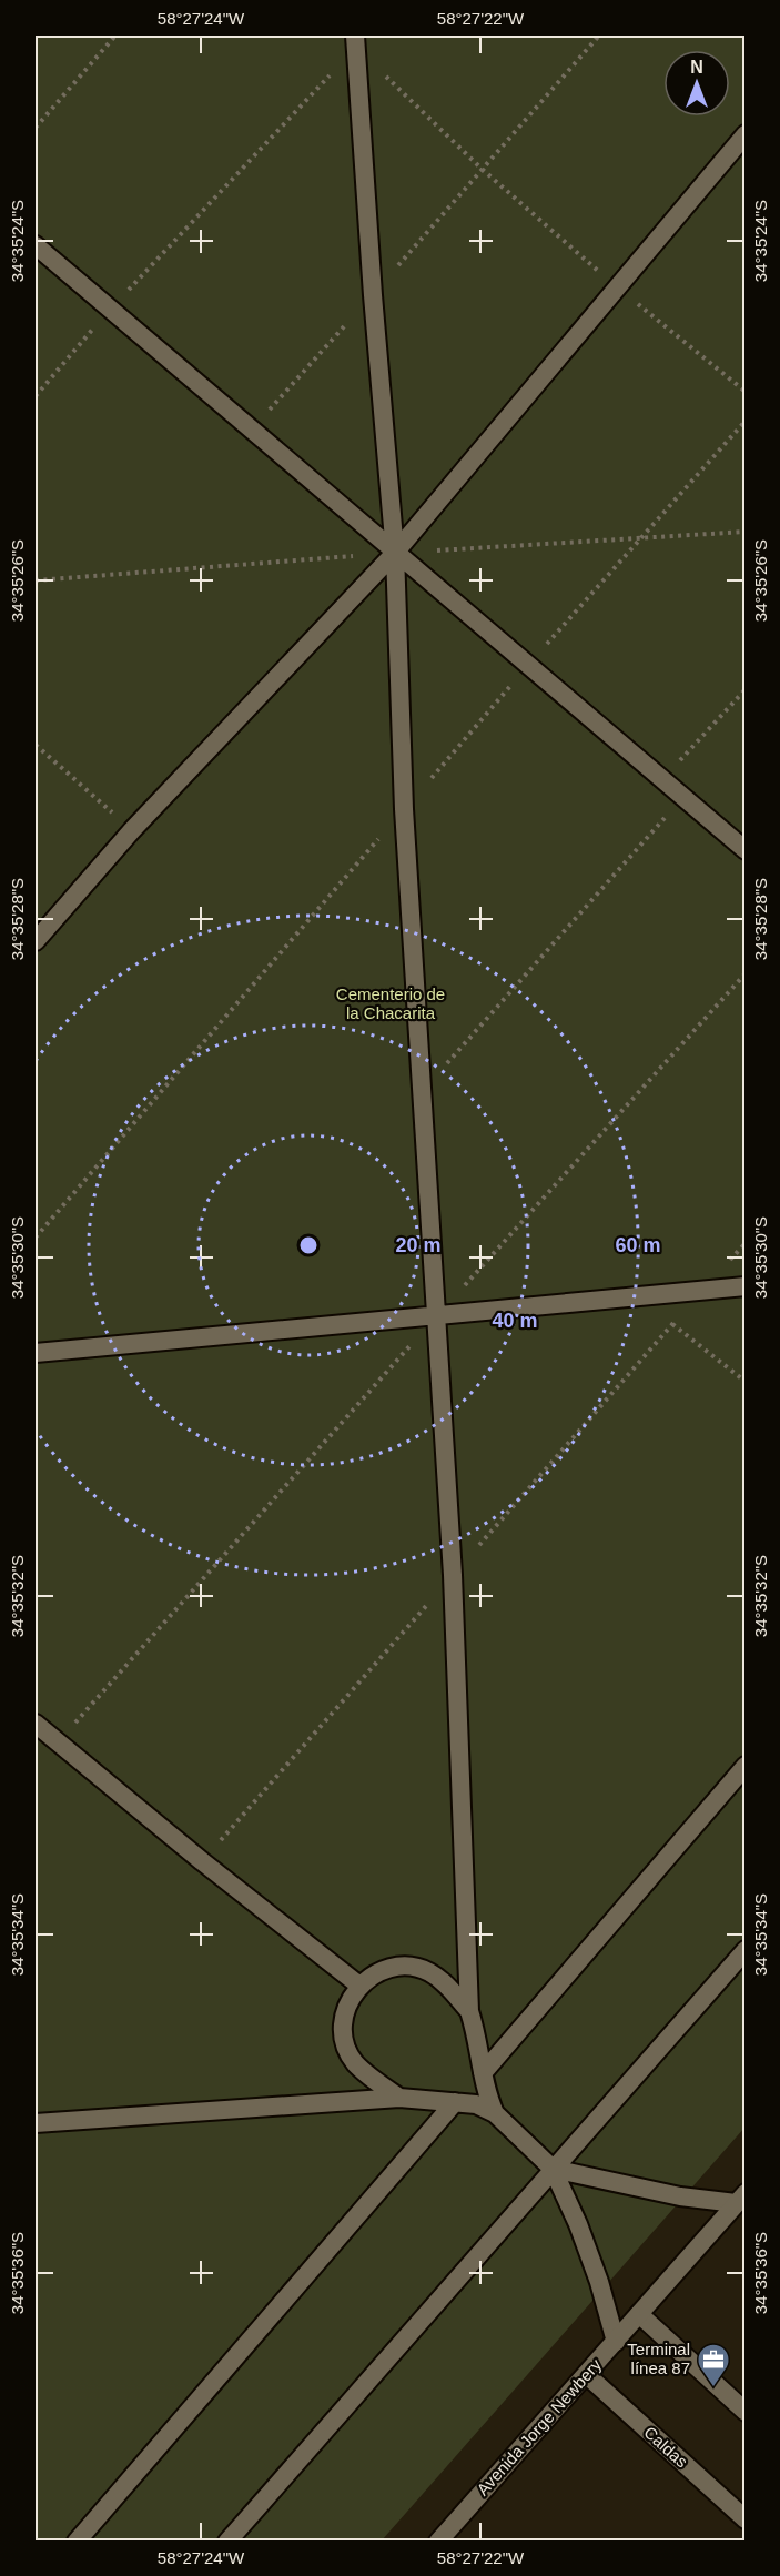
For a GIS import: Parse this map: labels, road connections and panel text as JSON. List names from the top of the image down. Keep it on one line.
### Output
{"streets":{"main road":["Avenida Jorge Newbery","Caldas"]},"crossings":[["Avenida Jorge Newbery","Caldas"]],"parks":["Cementerio de la Chacarita"],"places":{"office":["Terminal línea 87"]},"north":"top","coordinates":["58°27'24\"W","58°27'22\"W","34°35'24\"S","34°35'26\"S","34°35'28\"S","34°35'30\"S","34°35'32\"S","34°35'34\"S","34°35'36\"S"],"rings":["20 m","60 m","40 m"]}
